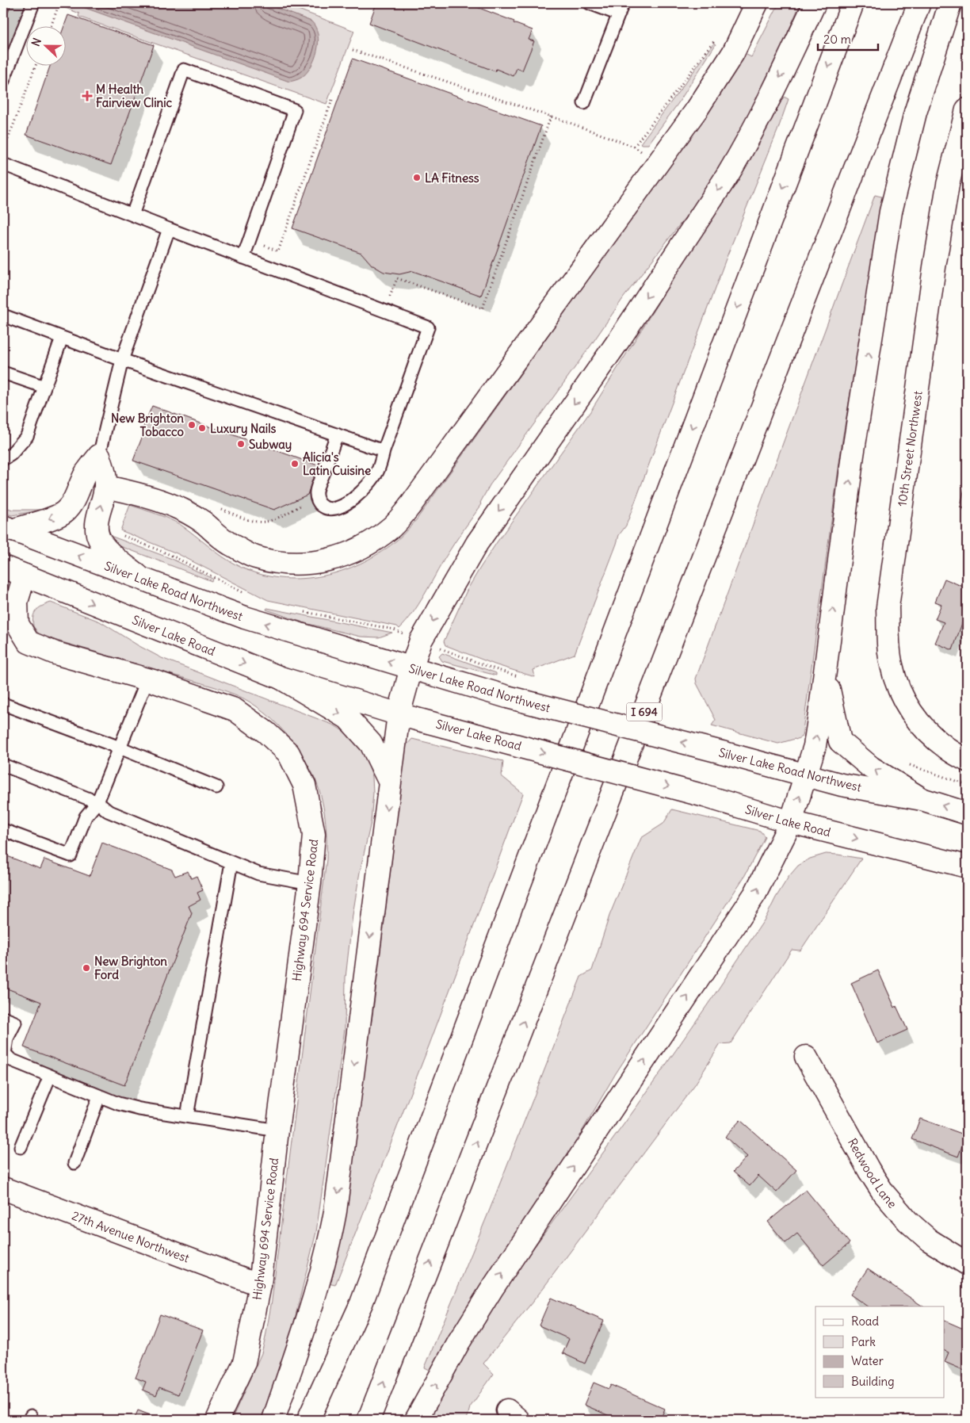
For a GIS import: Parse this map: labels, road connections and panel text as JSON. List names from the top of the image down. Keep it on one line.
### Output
{"streets":{"main road":["10th Street Northwest","Silver Lake Road Northwest","Silver Lake Road","I 694","Highway 694 Service Road","Redwood Lane","27th Avenue Northwest"]},"crossings":[["Silver Lake Road","Highway 694 Service Road"],["Highway 694 Service Road","27th Avenue Northwest"]],"one_way":["Silver Lake Road Northwest","Silver Lake Road"],"places":{"health":["M Health Fairview Clinic"],"other":["LA Fitness","New Brighton Tobacco","Luxury Nails","Subway","Alicia's Latin Cuisine","New Brighton Ford"]},"legend":["Road","Park","Water","Building"],"scale_bar":"20 m","north":"left"}
